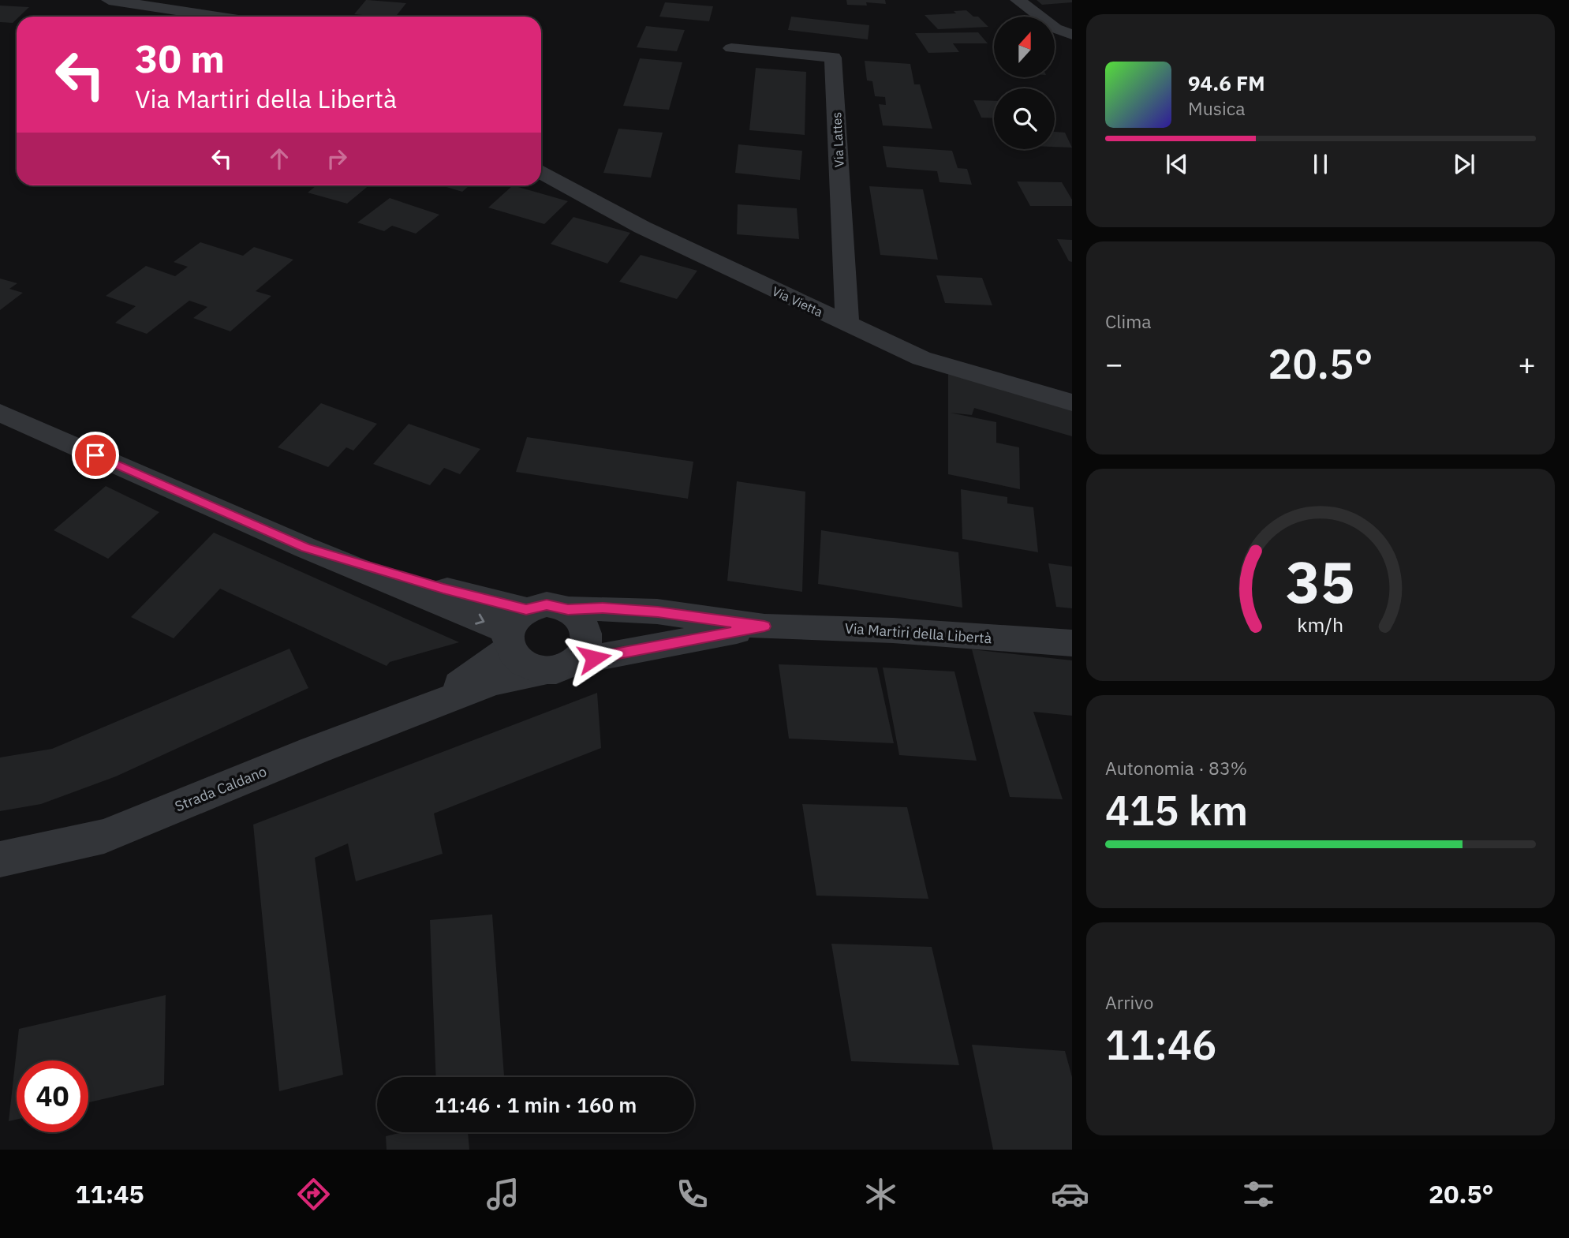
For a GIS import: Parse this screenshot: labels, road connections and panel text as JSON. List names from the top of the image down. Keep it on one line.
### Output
{"streets":{"street":["Via Lattes","Via Vietta","Via Martiri della Libertà","Strada Caldano"]},"crossings":[["Via Lattes","Via Vietta"],["Via Martiri della Libertà","Strada Caldano"]],"north":"top","page":{"turn":["30 m","Via Martiri della Libertà"],"song":["94.6 FM","Musica"],"tile":["Clima",["Autonomia · 83%","415 km"],["Arrivo","11:46"]],"heat":["−","20.5°","+"],"limit":"40","trip":"11:46 · 1 min · 160 m","tabs":["11:45","20.5°"],"gauge":["35","km/h"]}}
